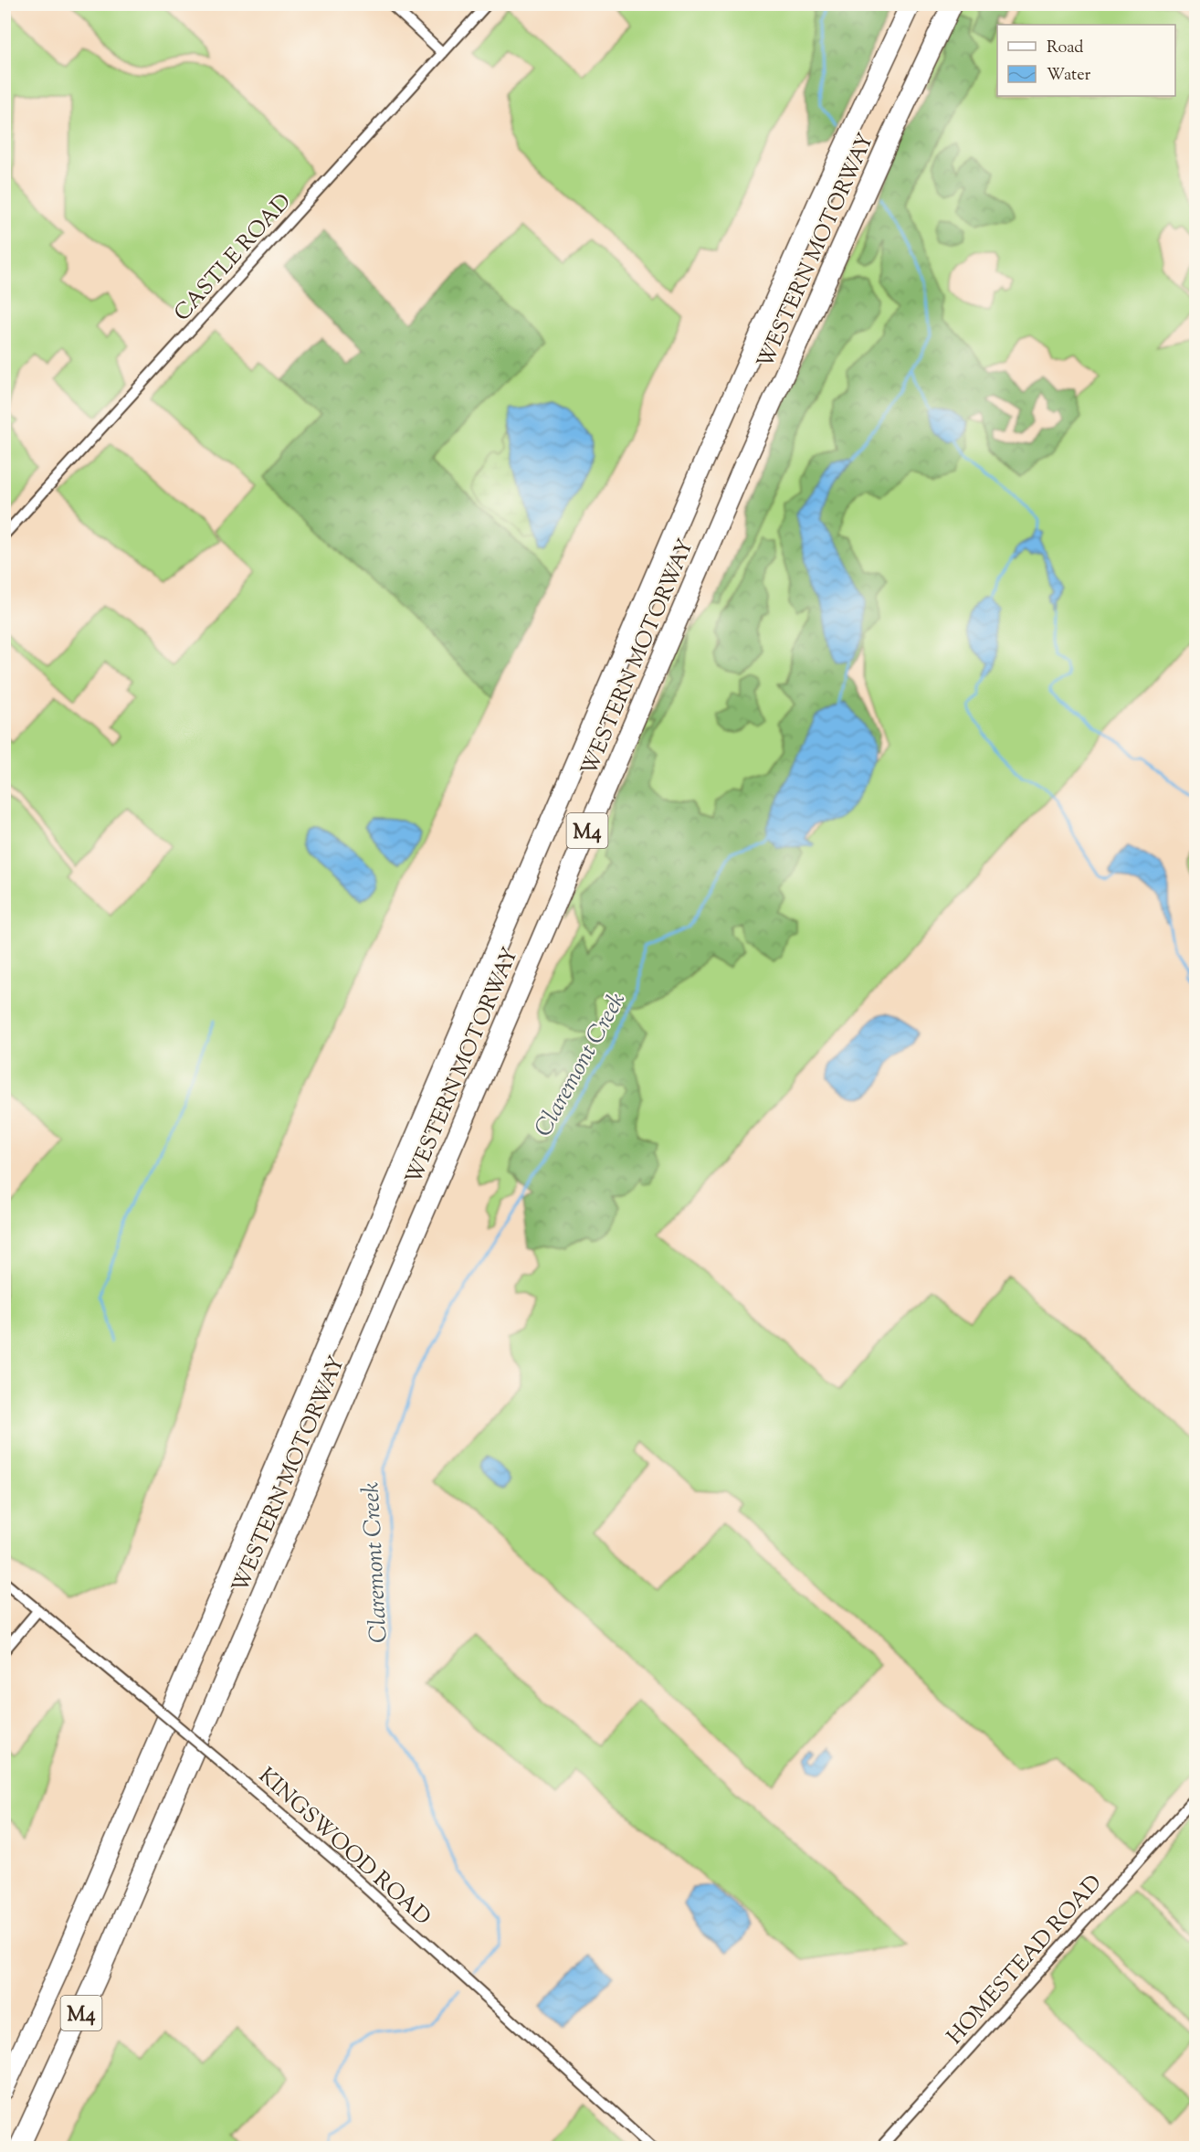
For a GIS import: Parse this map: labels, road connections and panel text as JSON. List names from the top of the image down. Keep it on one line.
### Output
{"streets":{"highway":["WESTERN MOTORWAY","M4"],"street":["CASTLE ROAD","KINGSWOOD ROAD","HOMESTEAD ROAD"]},"water":["Claremont Creek"],"legend":["Road","Water"]}
